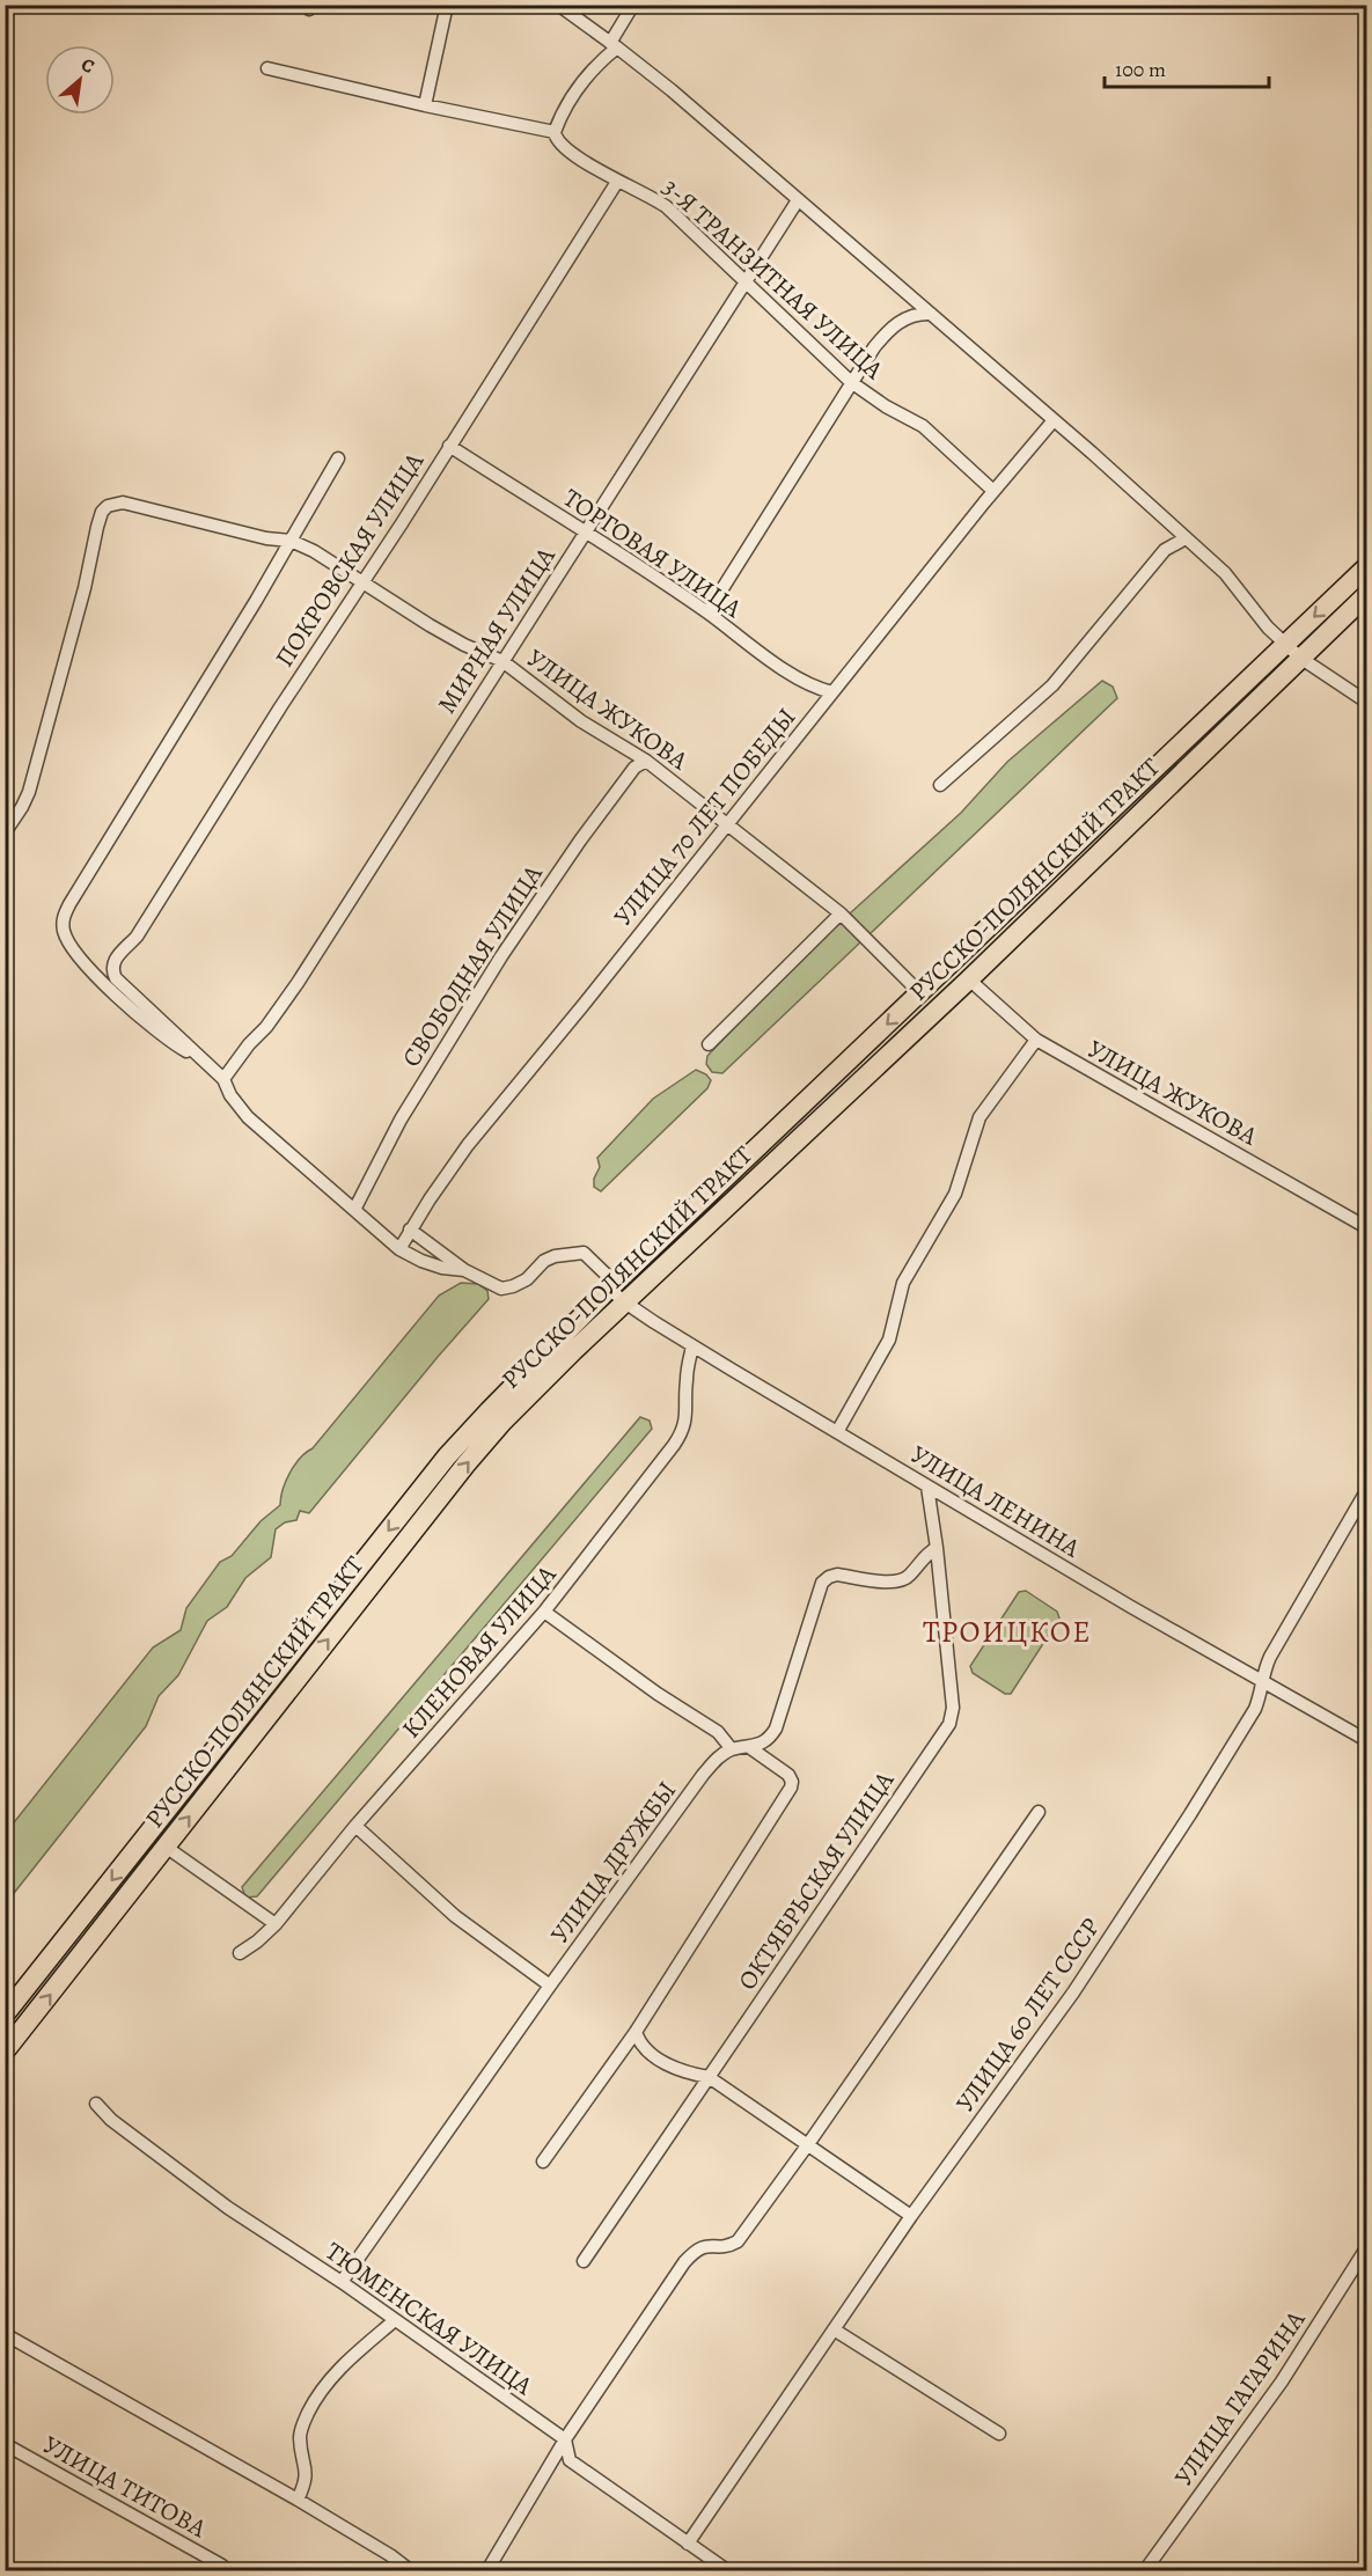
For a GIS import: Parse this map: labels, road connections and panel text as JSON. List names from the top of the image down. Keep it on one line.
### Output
{"streets":{"main road":["РУССКО-ПОЛЯНСКИЙ ТРАКТ"],"street":["3-Я ТРАНЗИТНАЯ УЛИЦА","ТОРГОВАЯ УЛИЦА","ПОКРОВСКАЯ УЛИЦА","МИРНАЯ УЛИЦА","УЛИЦА ЖУКОВА","УЛИЦА 70 ЛЕТ ПОБЕДЫ","СВОБОДНАЯ УЛИЦА","УЛИЦА ЛЕНИНА","КЛЕНОВАЯ УЛИЦА","УЛИЦА ДРУЖБЫ","ОКТЯБРЬСКАЯ УЛИЦА","УЛИЦА 60 ЛЕТ СССР","ТЮМЕНСКАЯ УЛИЦА","УЛИЦА ГАГАРИНА","УЛИЦА ТИТОВА"]},"crossings":[["3-Я ТРАНЗИТНАЯ УЛИЦА","ПОКРОВСКАЯ УЛИЦА"],["3-Я ТРАНЗИТНАЯ УЛИЦА","МИРНАЯ УЛИЦА"],["3-Я ТРАНЗИТНАЯ УЛИЦА","УЛИЦА 70 ЛЕТ ПОБЕДЫ"],["ТОРГОВАЯ УЛИЦА","ПОКРОВСКАЯ УЛИЦА"],["ТОРГОВАЯ УЛИЦА","МИРНАЯ УЛИЦА"],["ТОРГОВАЯ УЛИЦА","УЛИЦА 70 ЛЕТ ПОБЕДЫ"],["ПОКРОВСКАЯ УЛИЦА","УЛИЦА ЖУКОВА"],["МИРНАЯ УЛИЦА","УЛИЦА ЖУКОВА"],["УЛИЦА ЖУКОВА","УЛИЦА 70 ЛЕТ ПОБЕДЫ"],["УЛИЦА ЖУКОВА","РУССКО-ПОЛЯНСКИЙ ТРАКТ"],["УЛИЦА ЖУКОВА","СВОБОДНАЯ УЛИЦА"],["РУССКО-ПОЛЯНСКИЙ ТРАКТ","УЛИЦА ЛЕНИНА"],["УЛИЦА ЛЕНИНА","КЛЕНОВАЯ УЛИЦА"],["УЛИЦА ЛЕНИНА","ОКТЯБРЬСКАЯ УЛИЦА"],["УЛИЦА ЛЕНИНА","УЛИЦА 60 ЛЕТ СССР"],["УЛИЦА ДРУЖБЫ","ТЮМЕНСКАЯ УЛИЦА"],["УЛИЦА 60 ЛЕТ СССР","ТЮМЕНСКАЯ УЛИЦА"]],"districts":["ТРОИЦКОЕ"],"scale_bar":"100 m","north":"top right"}
